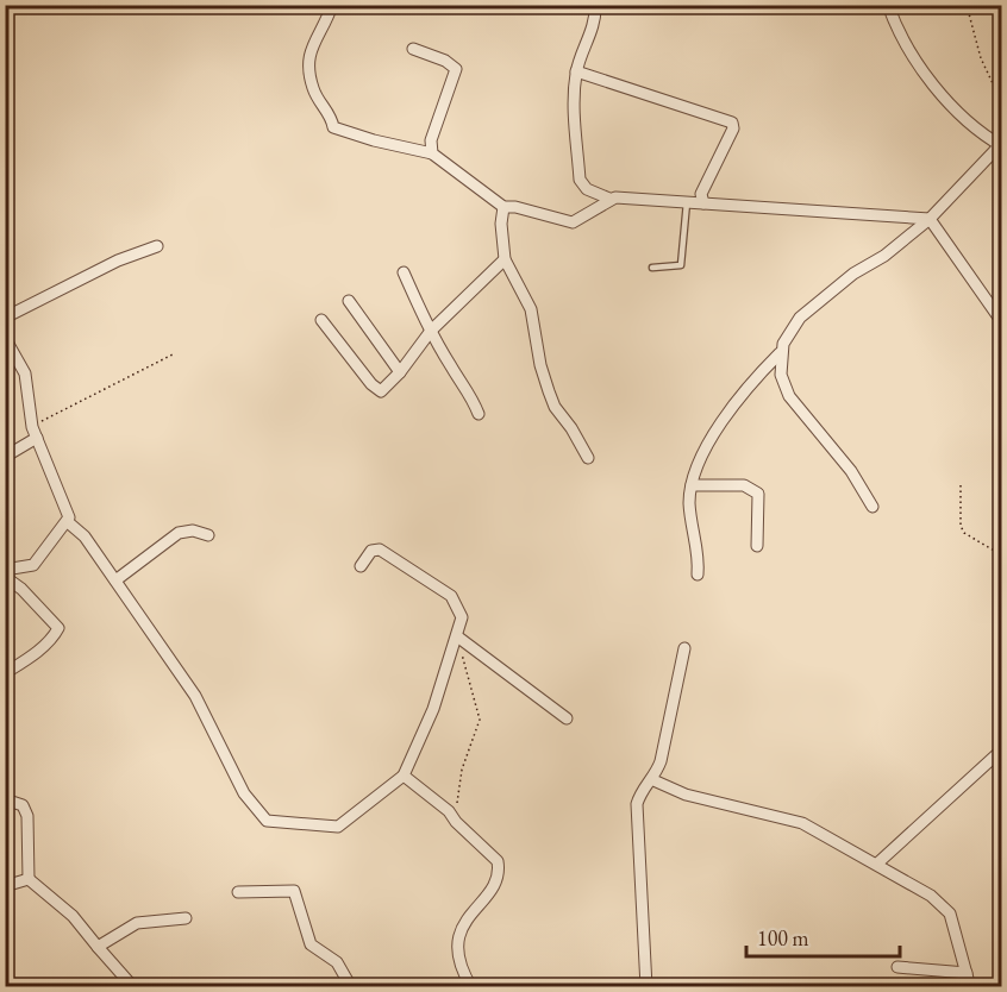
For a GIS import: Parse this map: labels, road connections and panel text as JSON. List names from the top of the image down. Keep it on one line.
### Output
{"scale_bar":"100 m"}
